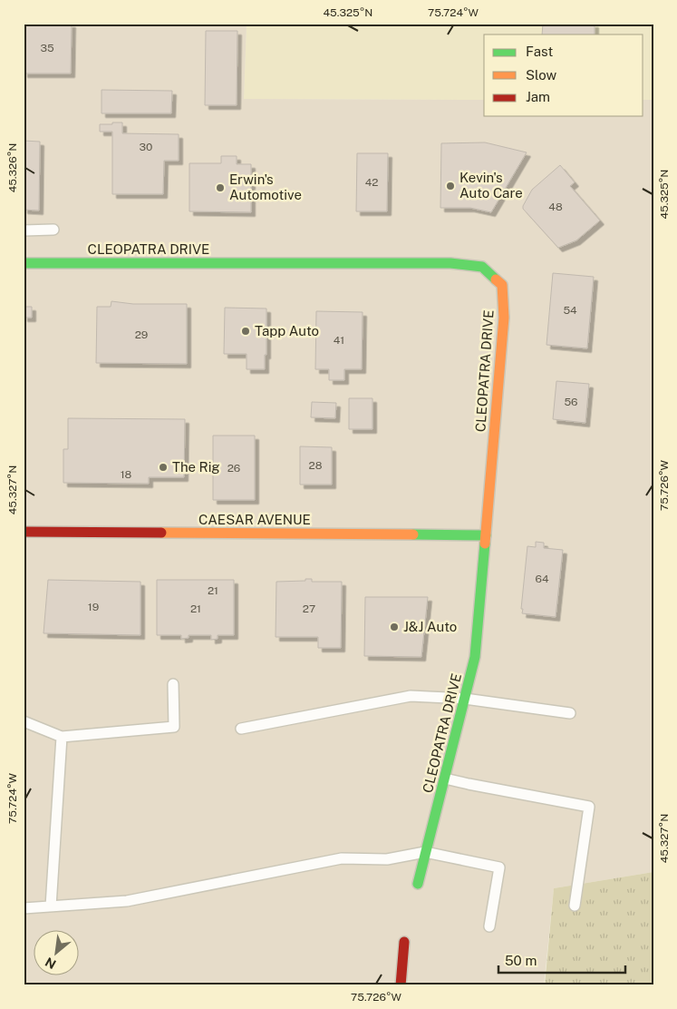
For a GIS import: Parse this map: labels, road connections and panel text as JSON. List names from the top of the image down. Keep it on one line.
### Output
{"streets":{"street":["CLEOPATRA DRIVE","CAESAR AVENUE"]},"crossings":[["CLEOPATRA DRIVE","CAESAR AVENUE"]],"places":["Kevin's Auto Care","Erwin's Automotive","Tapp Auto","The Rig","J&J Auto"],"house_numbers":["35","30","42","48","54","29","41","56","28","26","18","64","21","19","21","27"],"legend":["Fast","Slow","Jam"],"scale_bar":"50 m","north":"bottom left","coordinates":["45.325°N","75.724°W","45.326°N","75.726°W","45.327°N"]}
